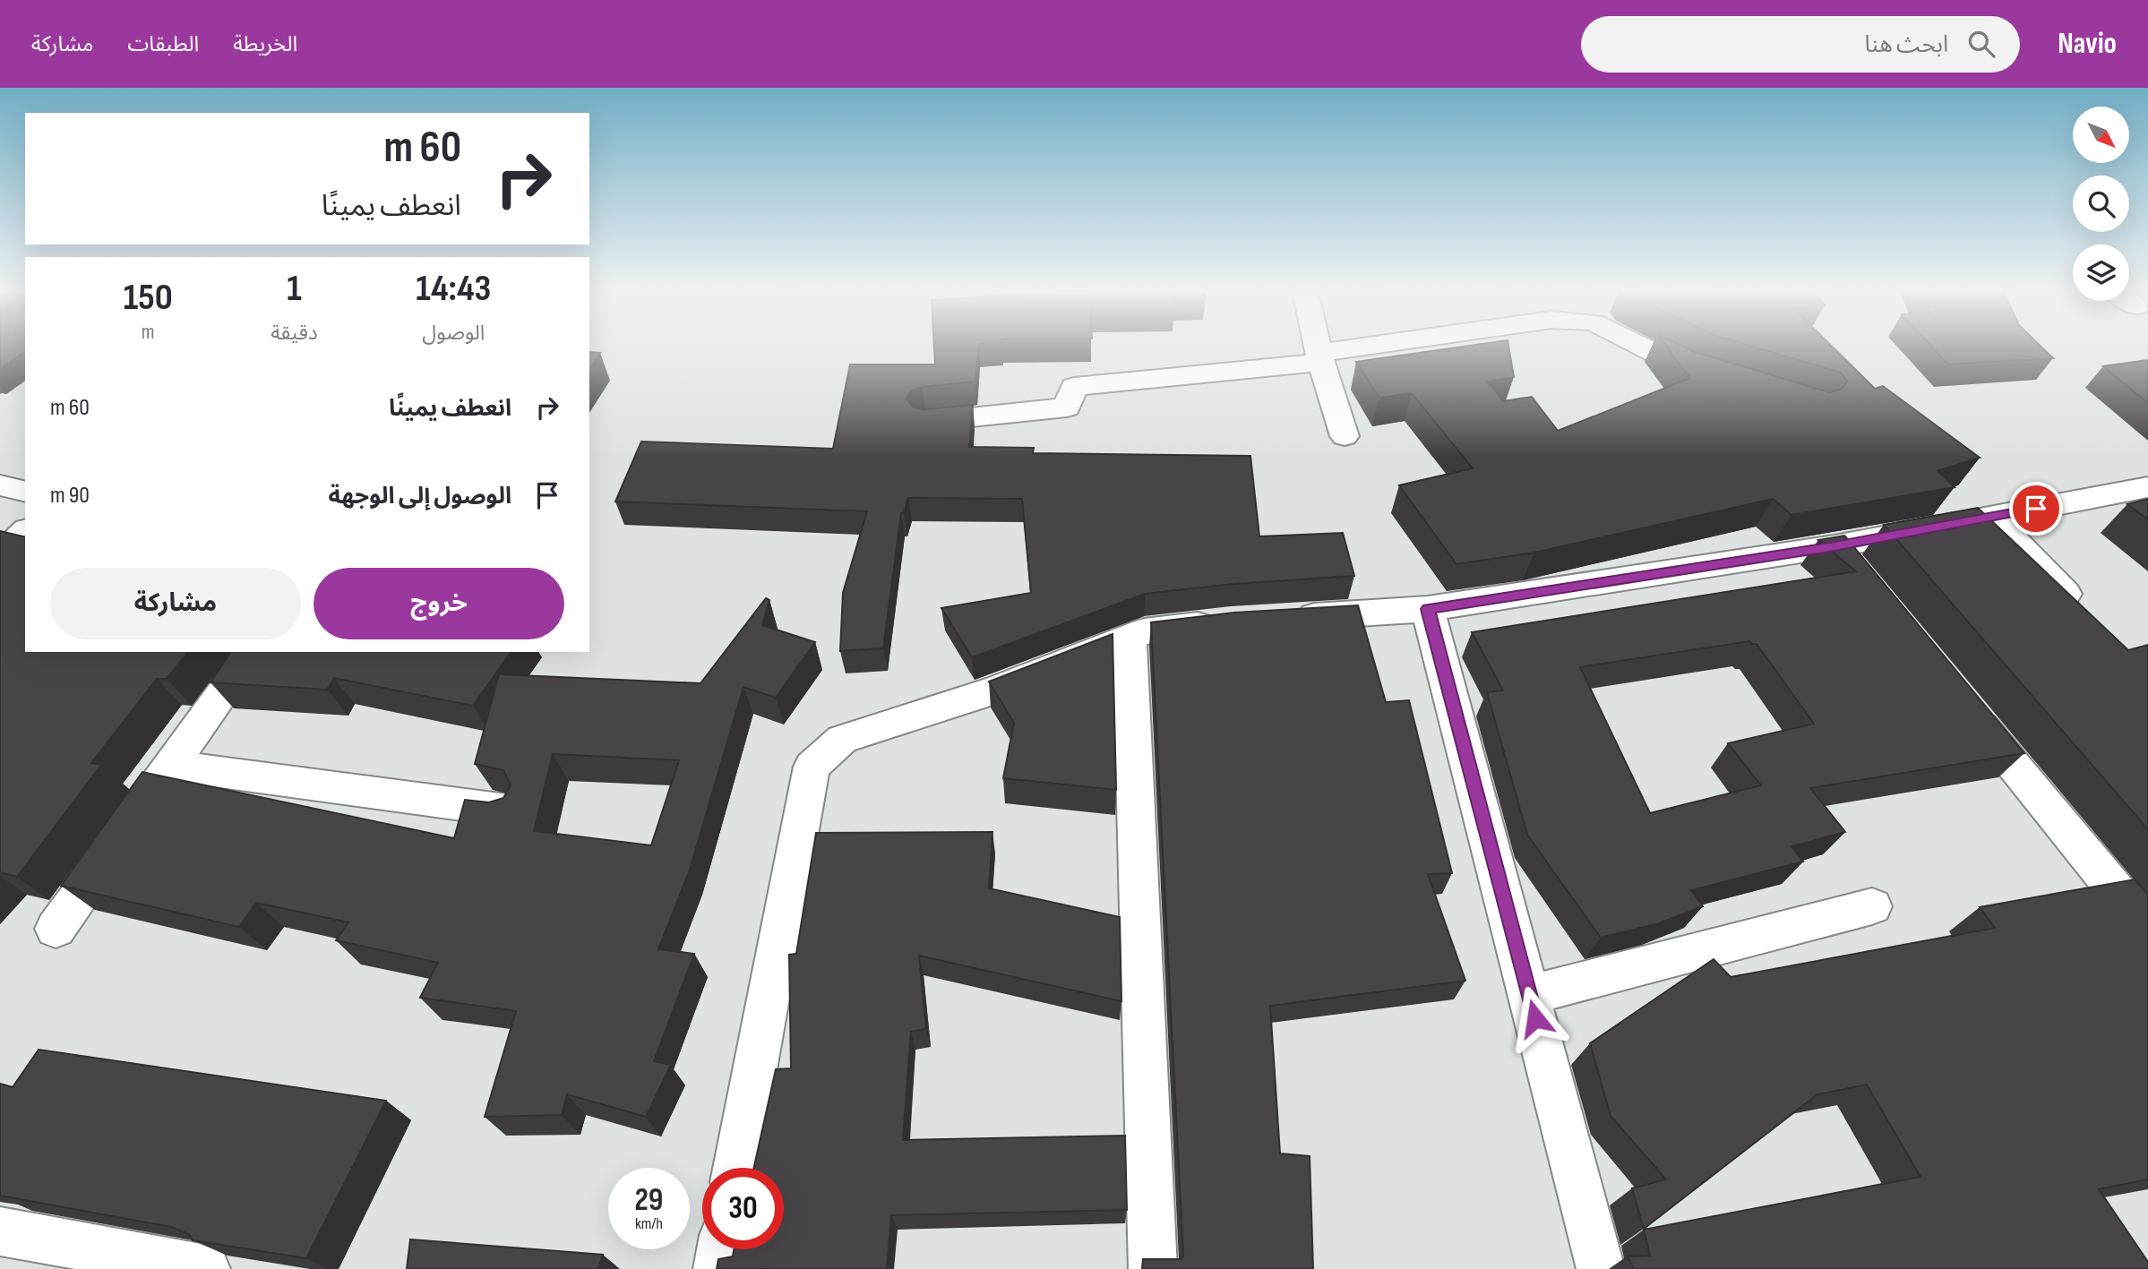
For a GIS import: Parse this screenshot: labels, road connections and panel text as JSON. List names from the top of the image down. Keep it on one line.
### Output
{"north":"bottom right","page":{"header":"Navio","search":"ابحث هنا","nav":["الخريطة","الطبقات","مشاركة"],"turn":["60 m","انعطف يمينًا"],"eta":["14:43","الوصول","1","دقيقة","150","m"],"list":[{"name":"انعطف يمينًا","value":"60 m"},{"name":"الوصول إلى الوجهة","value":"90 m"}],"buttons":["خروج","مشاركة"],"speed":"29 km/h","limit":"30"}}
